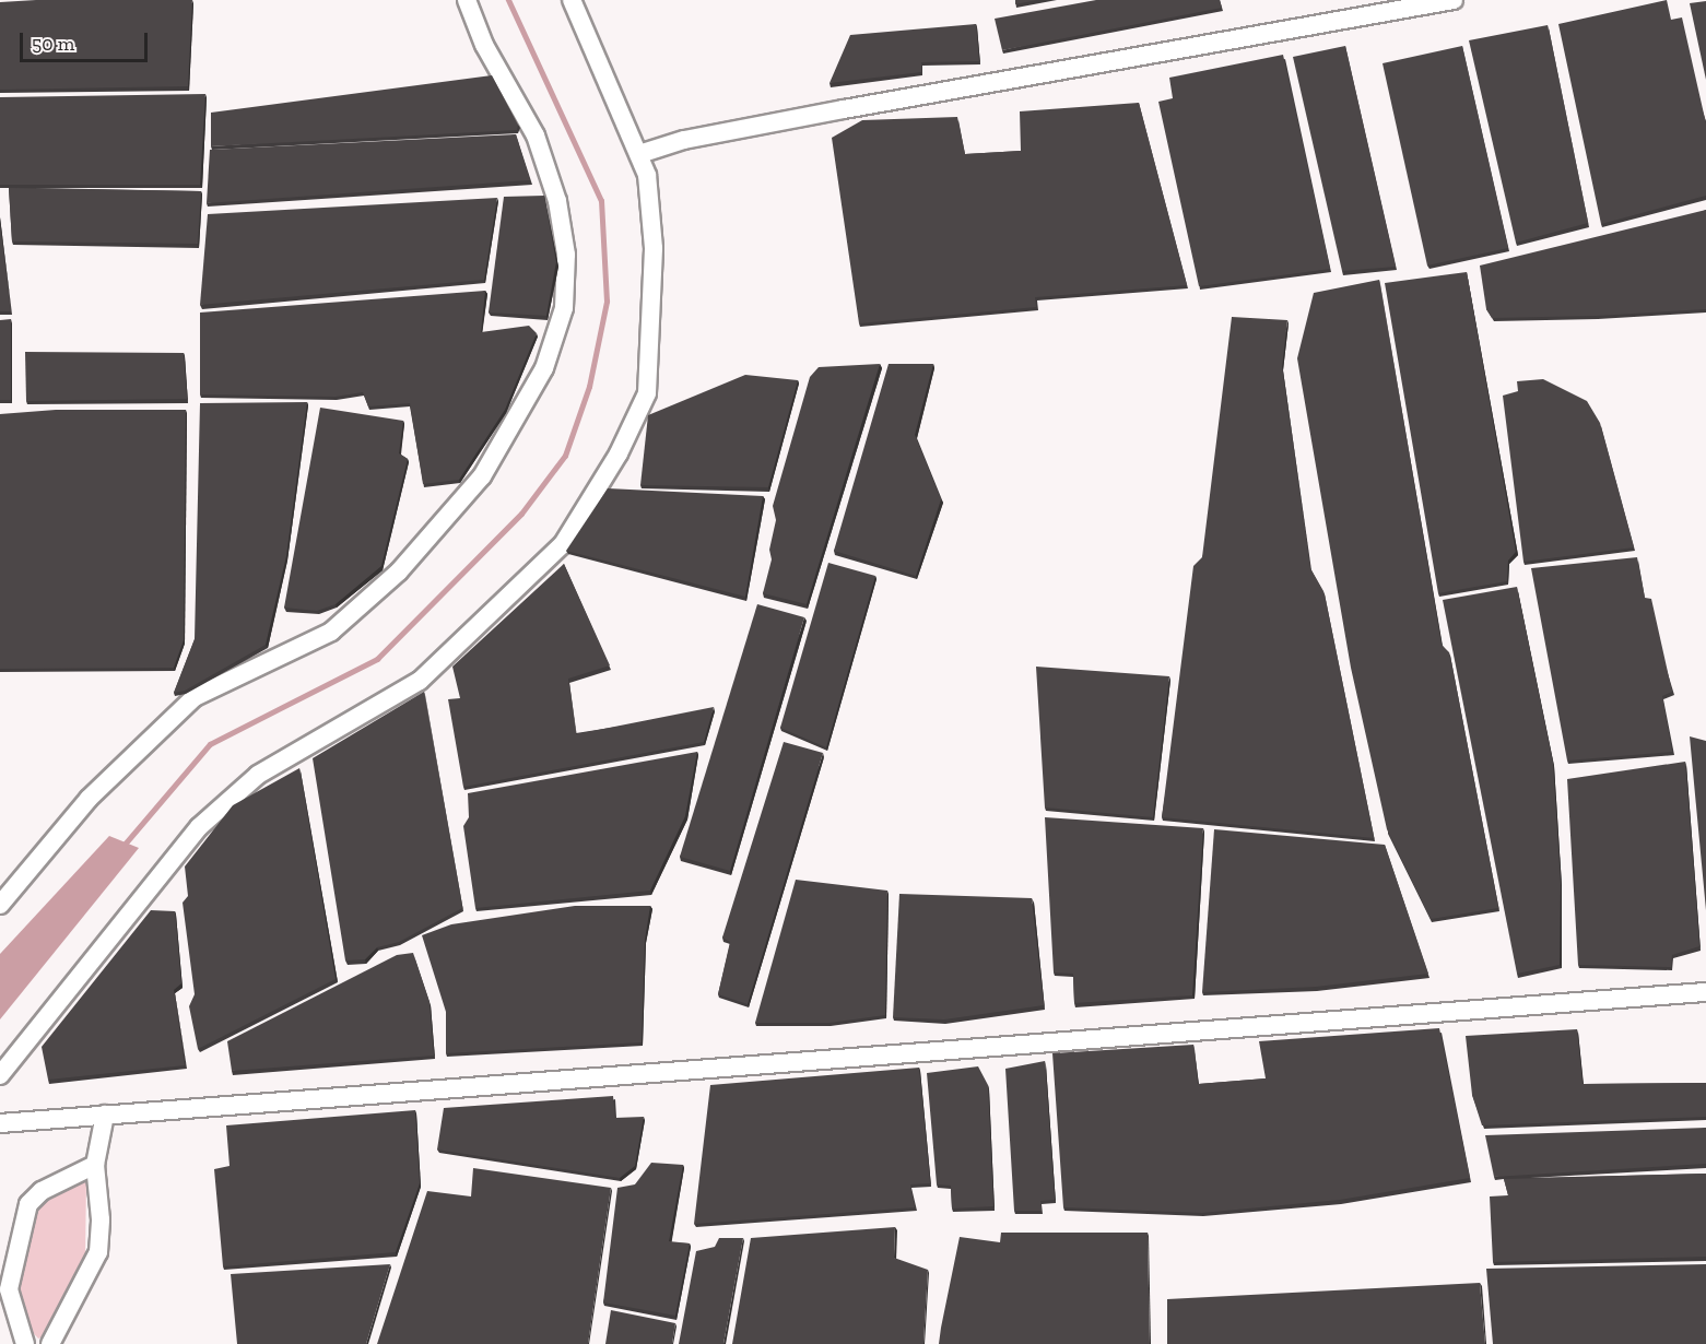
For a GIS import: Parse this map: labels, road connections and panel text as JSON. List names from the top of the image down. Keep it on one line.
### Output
{"scale_bar":"50 m"}
